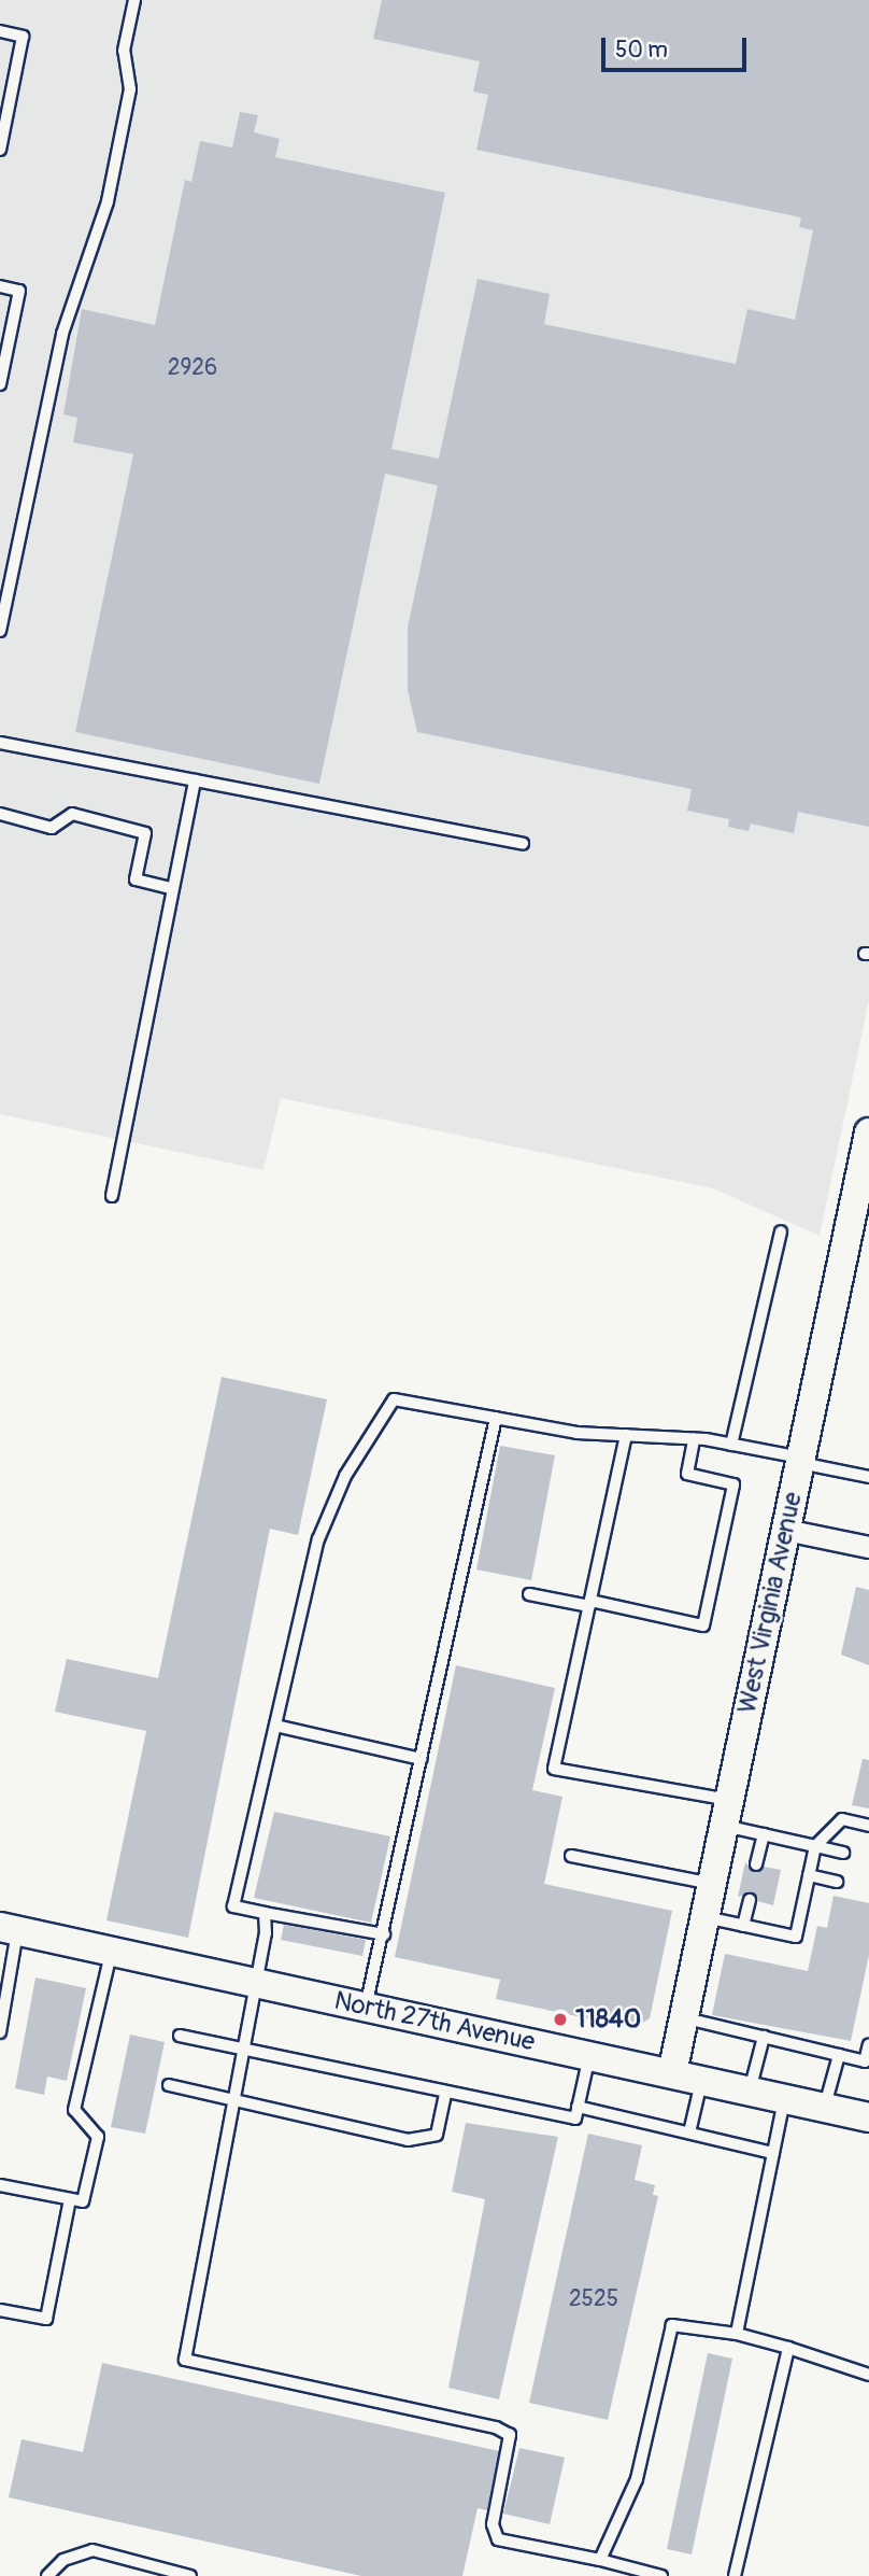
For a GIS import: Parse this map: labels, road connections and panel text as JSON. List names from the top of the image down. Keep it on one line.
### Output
{"streets":{"street":["West Virginia Avenue","North 27th Avenue"]},"crossings":[["West Virginia Avenue","North 27th Avenue"]],"places":["11840"],"house_numbers":["2926","2525"],"scale_bar":"50 m"}
